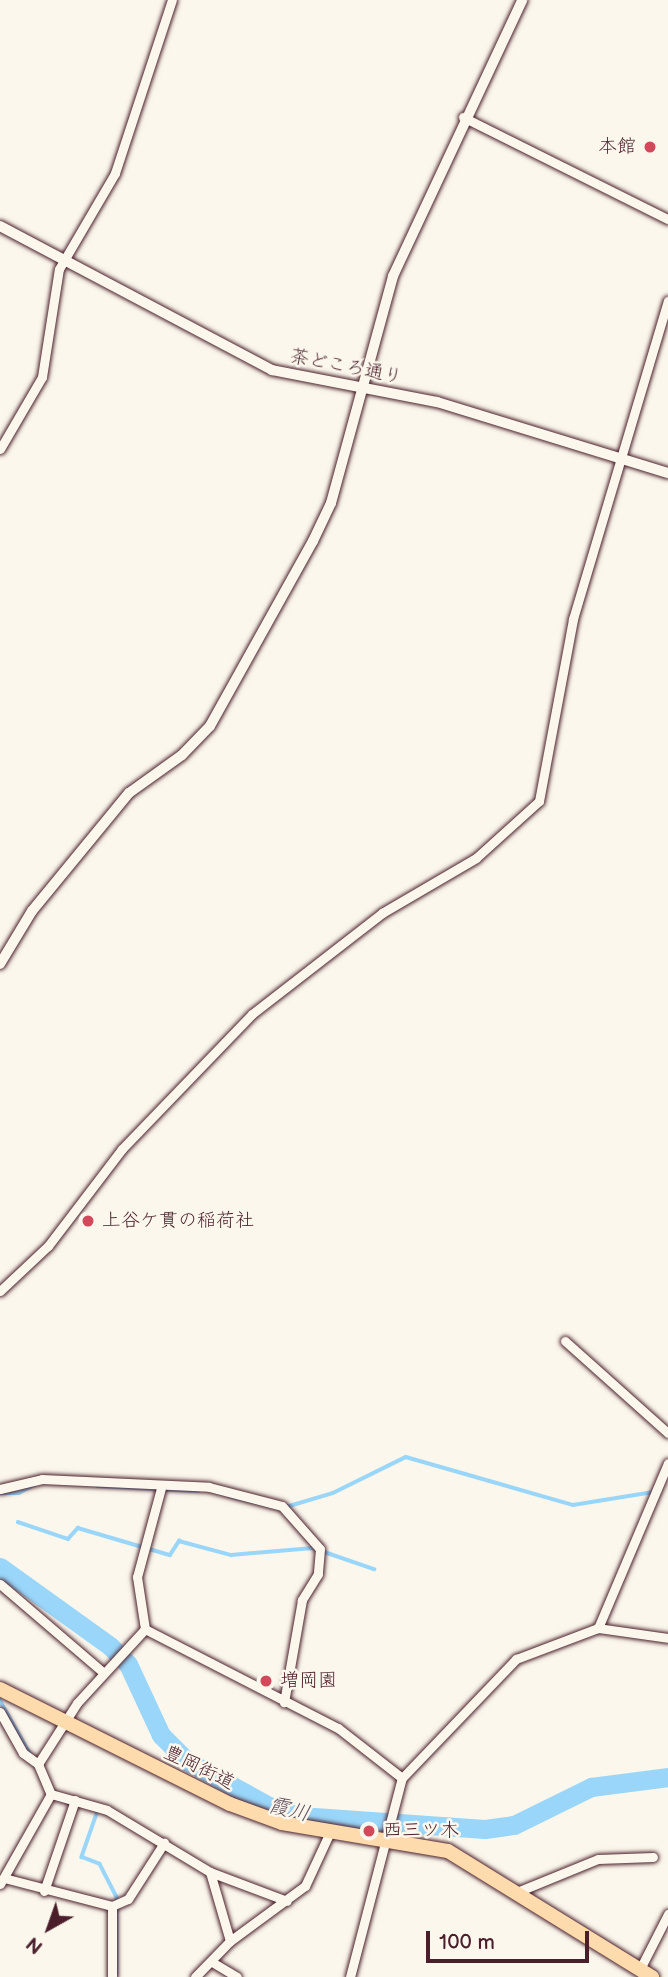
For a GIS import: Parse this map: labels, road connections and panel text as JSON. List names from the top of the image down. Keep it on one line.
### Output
{"streets":{"main road":["豊岡街道"],"street":["茶どころ通り"]},"water":["霞川"],"places":["本館","上谷ケ貫の稲荷社","増岡園","西三ツ木"],"scale_bar":"100 m","north":"bottom left"}
